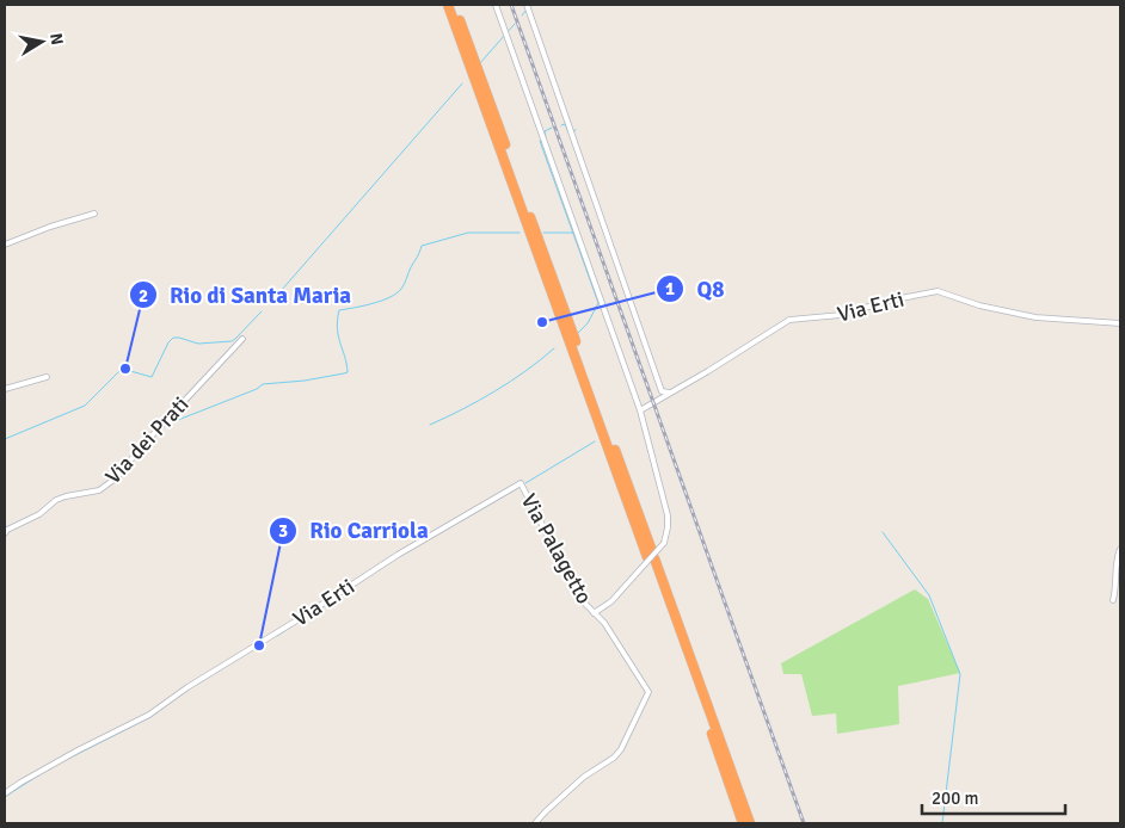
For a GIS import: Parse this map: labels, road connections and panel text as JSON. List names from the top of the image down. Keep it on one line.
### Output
{"streets":{"street":["Via Erti","Via dei Prati","Via Palagetto"]},"crossings":[["Via Erti","Via Palagetto"]],"places":["Q8","Rio di Santa Maria","Rio Carriola"],"scale_bar":"200 m","north":"right"}
